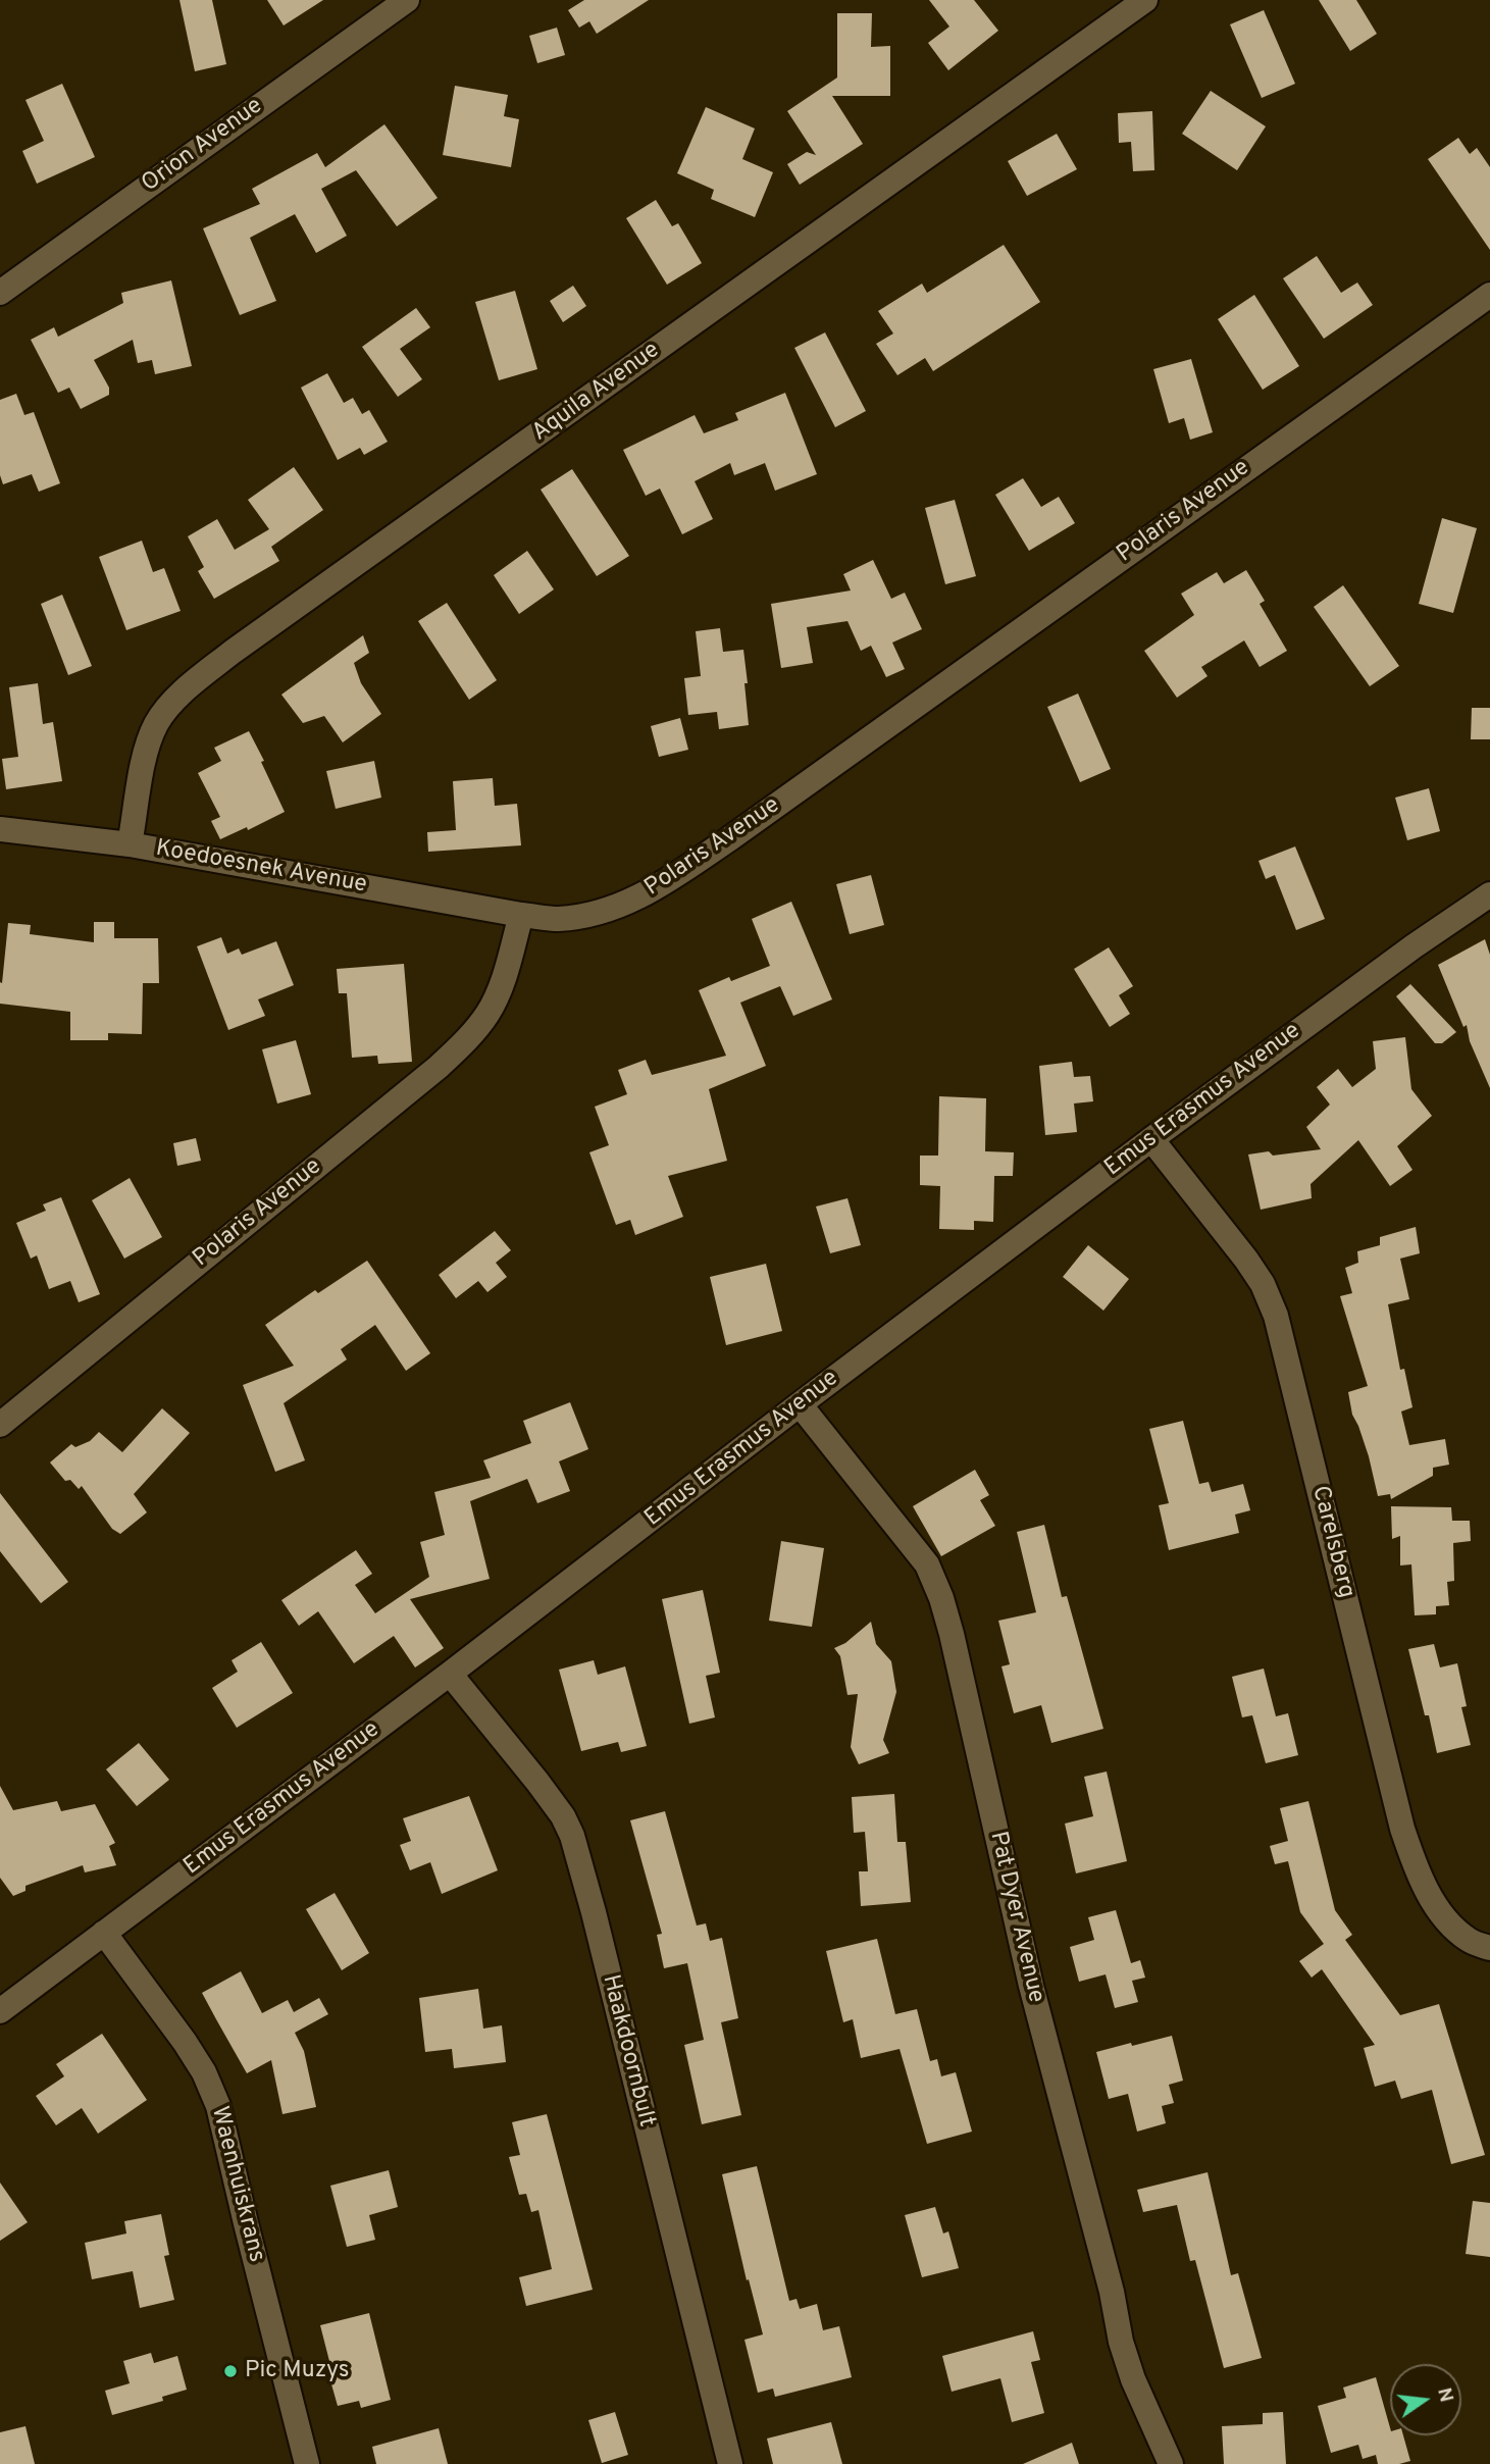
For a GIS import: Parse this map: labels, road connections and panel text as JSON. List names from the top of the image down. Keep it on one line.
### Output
{"streets":{"street":["Orion Avenue","Aquila Avenue","Polaris Avenue","Koedoesnek Avenue","Emus Erasmus Avenue","Carelsberg","Pat Dyer Avenue","Haakdoornbult","Waenhuiskrans"]},"crossings":[["Aquila Avenue","Koedoesnek Avenue"],["Polaris Avenue","Koedoesnek Avenue"],["Emus Erasmus Avenue","Carelsberg"],["Emus Erasmus Avenue","Pat Dyer Avenue"],["Emus Erasmus Avenue","Haakdoornbult"],["Emus Erasmus Avenue","Waenhuiskrans"]],"places":["Pic Muzys"],"north":"right"}
